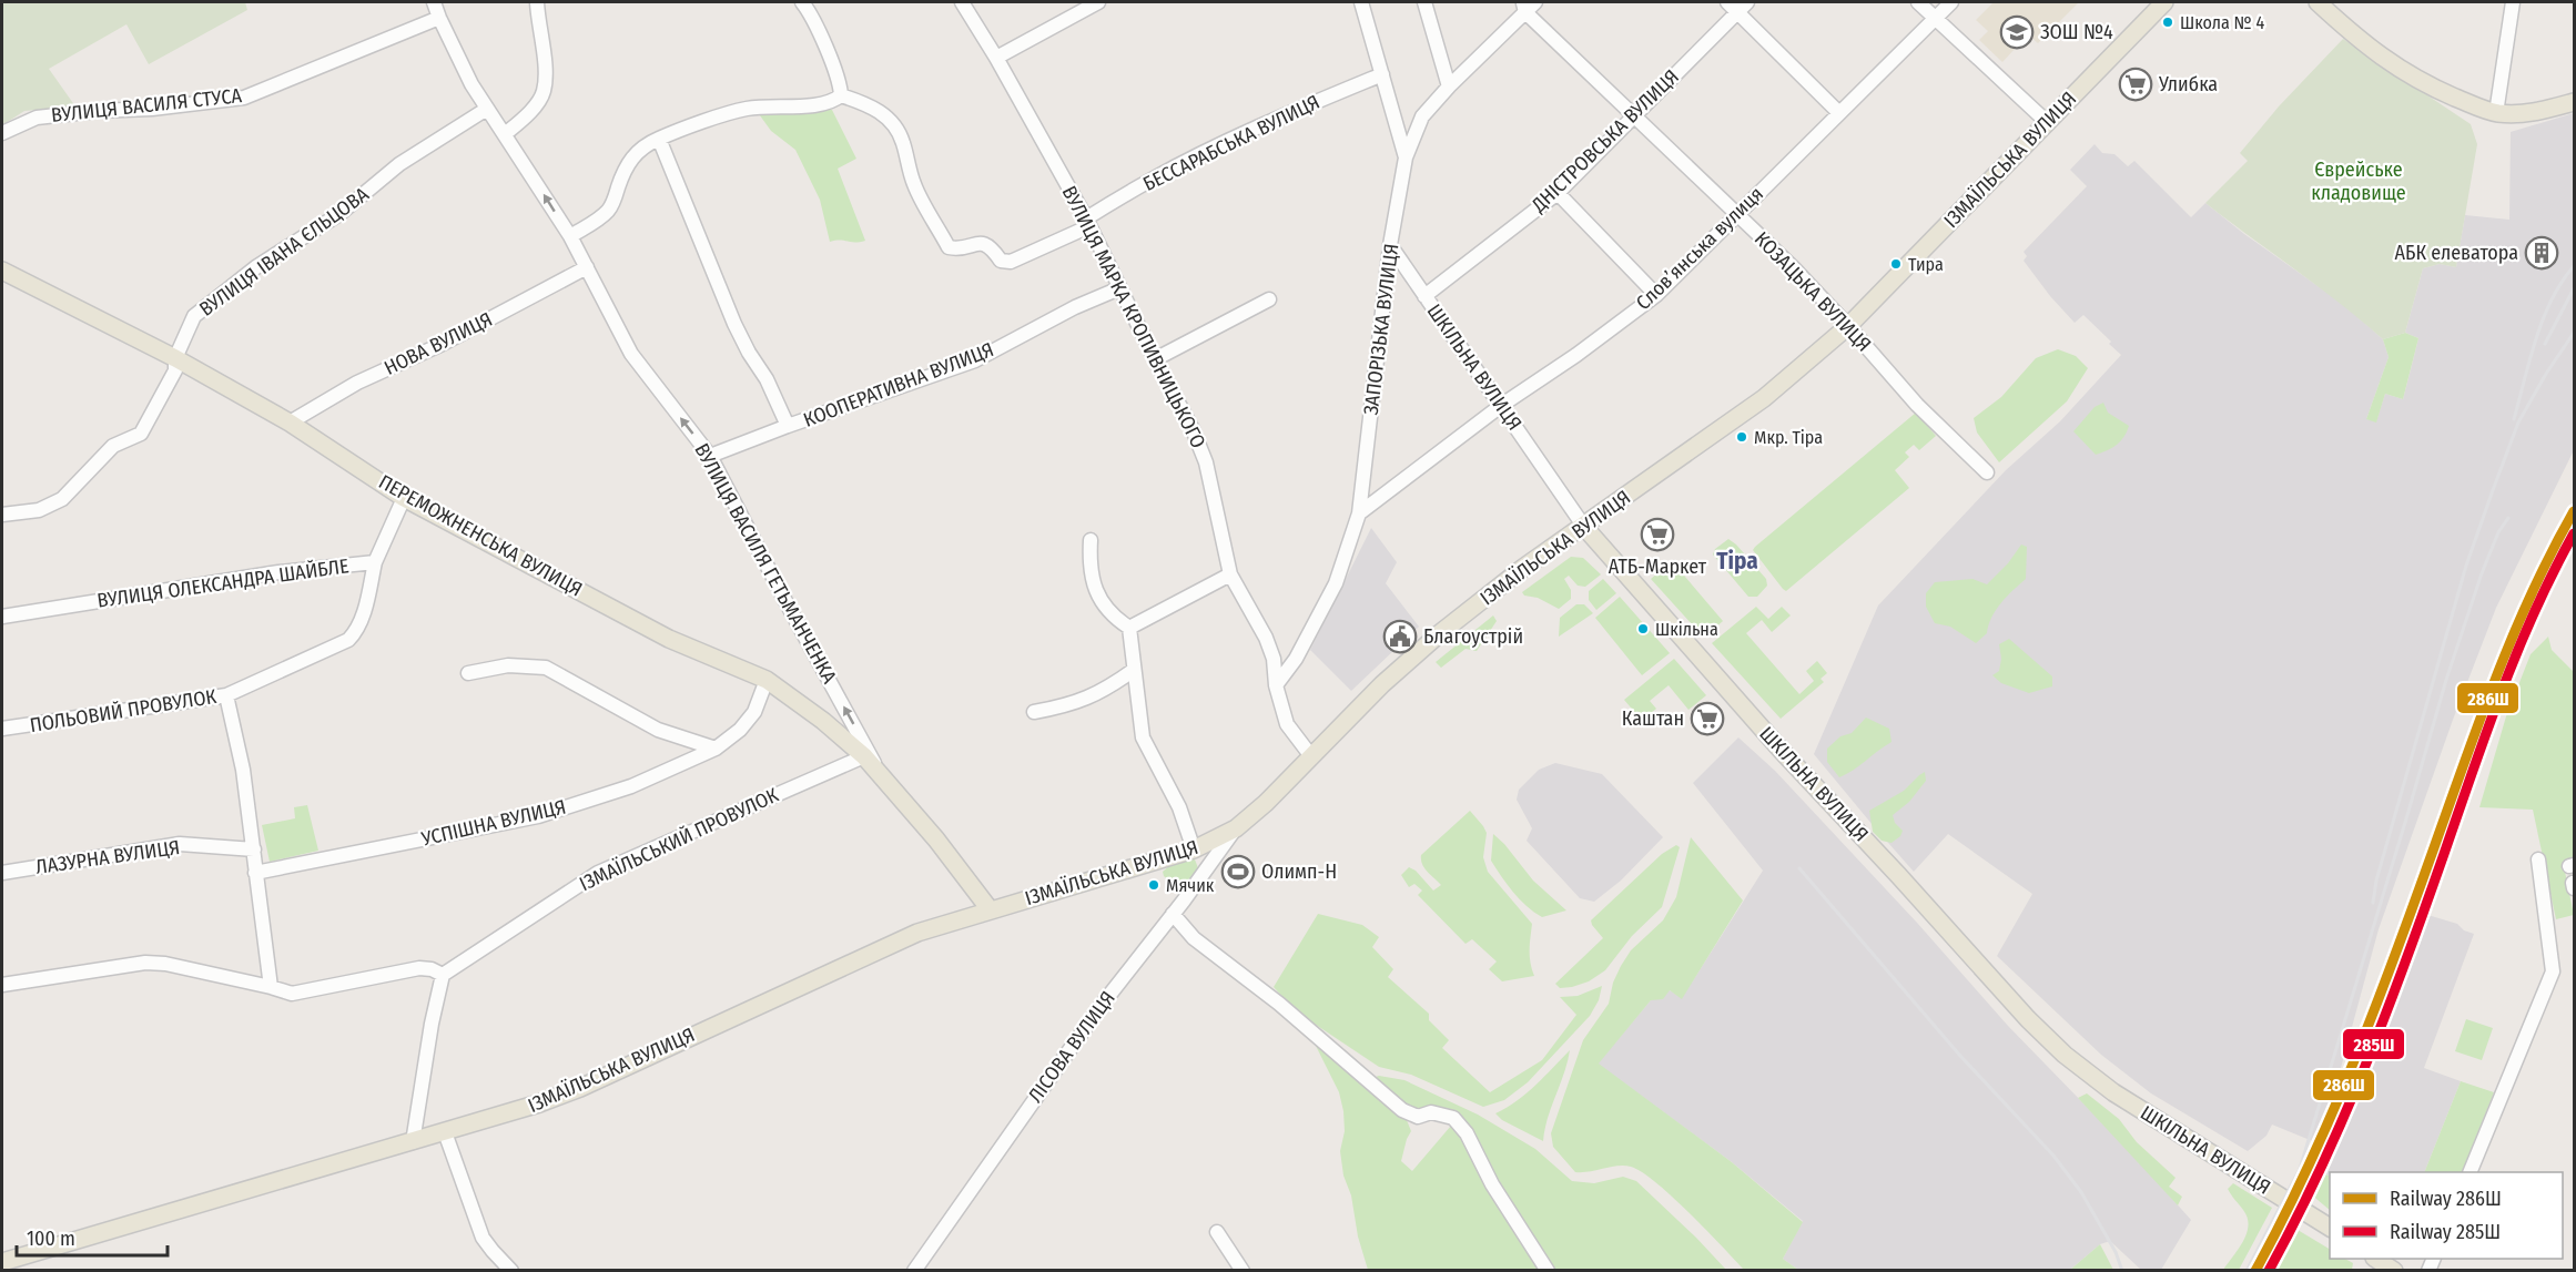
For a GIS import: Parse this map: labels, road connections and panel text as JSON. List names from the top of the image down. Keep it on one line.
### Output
{"streets":{"main road":["ІЗМАЇЛЬСЬКА ВУЛИЦЯ","ШКІЛЬНА ВУЛИЦЯ","ПЕРЕМОЖНЕНСЬКА ВУЛИЦЯ","ВУЛИЦЯ ВАСИЛЯ ГЕТЬМАНЧЕНКА"],"street":["ВУЛИЦЯ ВАСИЛЯ СТУСА","ДНІСТРОВСЬКА ВУЛИЦЯ","БЕССАРАБСЬКА ВУЛИЦЯ","Словʼянська вулиця","ВУЛИЦЯ ІВАНА ЄЛЬЦОВА","КОЗАЦЬКА ВУЛИЦЯ","ВУЛИЦЯ МАРКА КРОПИВНИЦЬКОГО","ЗАПОРІЗЬКА ВУЛИЦЯ","НОВА ВУЛИЦЯ","КООПЕРАТИВНА ВУЛИЦЯ","ВУЛИЦЯ ОЛЕКСАНДРА ШАЙБЛЕ","ПОЛЬОВИЙ ПРОВУЛОК","УСПІШНА ВУЛИЦЯ","ІЗМАЇЛЬСЬКИЙ ПРОВУЛОК","ЛАЗУРНА ВУЛИЦЯ","ЛІСОВА ВУЛИЦЯ"]},"crossings":[["ВУЛИЦЯ ВАСИЛЯ СТУСА","ВУЛИЦЯ ВАСИЛЯ ГЕТЬМАНЧЕНКА"],["ДНІСТРОВСЬКА ВУЛИЦЯ","КОЗАЦЬКА ВУЛИЦЯ"],["ДНІСТРОВСЬКА ВУЛИЦЯ","ШКІЛЬНА ВУЛИЦЯ"],["БЕССАРАБСЬКА ВУЛИЦЯ","ВУЛИЦЯ МАРКА КРОПИВНИЦЬКОГО"],["ІЗМАЇЛЬСЬКА ВУЛИЦЯ","КОЗАЦЬКА ВУЛИЦЯ"],["ІЗМАЇЛЬСЬКА ВУЛИЦЯ","ВУЛИЦЯ МАРКА КРОПИВНИЦЬКОГО"],["ІЗМАЇЛЬСЬКА ВУЛИЦЯ","ШКІЛЬНА ВУЛИЦЯ"],["ІЗМАЇЛЬСЬКА ВУЛИЦЯ","ВУЛИЦЯ ВАСИЛЯ ГЕТЬМАНЧЕНКА"],["ІЗМАЇЛЬСЬКА ВУЛИЦЯ","ЛІСОВА ВУЛИЦЯ"],["Словʼянська вулиця","КОЗАЦЬКА ВУЛИЦЯ"],["Словʼянська вулиця","ЗАПОРІЗЬКА ВУЛИЦЯ"],["Словʼянська вулиця","ШКІЛЬНА ВУЛИЦЯ"],["ВУЛИЦЯ ІВАНА ЄЛЬЦОВА","ПЕРЕМОЖНЕНСЬКА ВУЛИЦЯ"],["ВУЛИЦЯ ІВАНА ЄЛЬЦОВА","ВУЛИЦЯ ВАСИЛЯ ГЕТЬМАНЧЕНКА"],["КОЗАЦЬКА ВУЛИЦЯ","ЗАПОРІЗЬКА ВУЛИЦЯ"],["ВУЛИЦЯ МАРКА КРОПИВНИЦЬКОГО","ЗАПОРІЗЬКА ВУЛИЦЯ"],["ВУЛИЦЯ МАРКА КРОПИВНИЦЬКОГО","КООПЕРАТИВНА ВУЛИЦЯ"],["ЗАПОРІЗЬКА ВУЛИЦЯ","ШКІЛЬНА ВУЛИЦЯ"],["НОВА ВУЛИЦЯ","ПЕРЕМОЖНЕНСЬКА ВУЛИЦЯ"],["НОВА ВУЛИЦЯ","ВУЛИЦЯ ВАСИЛЯ ГЕТЬМАНЧЕНКА"],["КООПЕРАТИВНА ВУЛИЦЯ","ВУЛИЦЯ ВАСИЛЯ ГЕТЬМАНЧЕНКА"],["ПЕРЕМОЖНЕНСЬКА ВУЛИЦЯ","ВУЛИЦЯ ВАСИЛЯ ГЕТЬМАНЧЕНКА"],["ПЕРЕМОЖНЕНСЬКА ВУЛИЦЯ","ВУЛИЦЯ ОЛЕКСАНДРА ШАЙБЛЕ"],["ПЕРЕМОЖНЕНСЬКА ВУЛИЦЯ","УСПІШНА ВУЛИЦЯ"],["ПЕРЕМОЖНЕНСЬКА ВУЛИЦЯ","ІЗМАЇЛЬСЬКИЙ ПРОВУЛОК"],["ВУЛИЦЯ ОЛЕКСАНДРА ШАЙБЛЕ","ПОЛЬОВИЙ ПРОВУЛОК"]],"districts":["Тіра"],"parks":["Єврейське кладовище"],"places":{"other":["Школа № 4","Тира","Мкр. Тіра","Шкільна","Мячик"],"school or university":["ЗОШ №4"],"supermarket":["Улибка","АТБ-Маркет","Каштан"],"building":["АБК елеватора"],"public building":["Благоустрій"],"sports":["Олимп-Н"]},"lines":["rail line 286Ш","rail line 285Ш"],"legend":["Railway 286Ш","Railway 285Ш"],"scale_bar":"100 m"}
